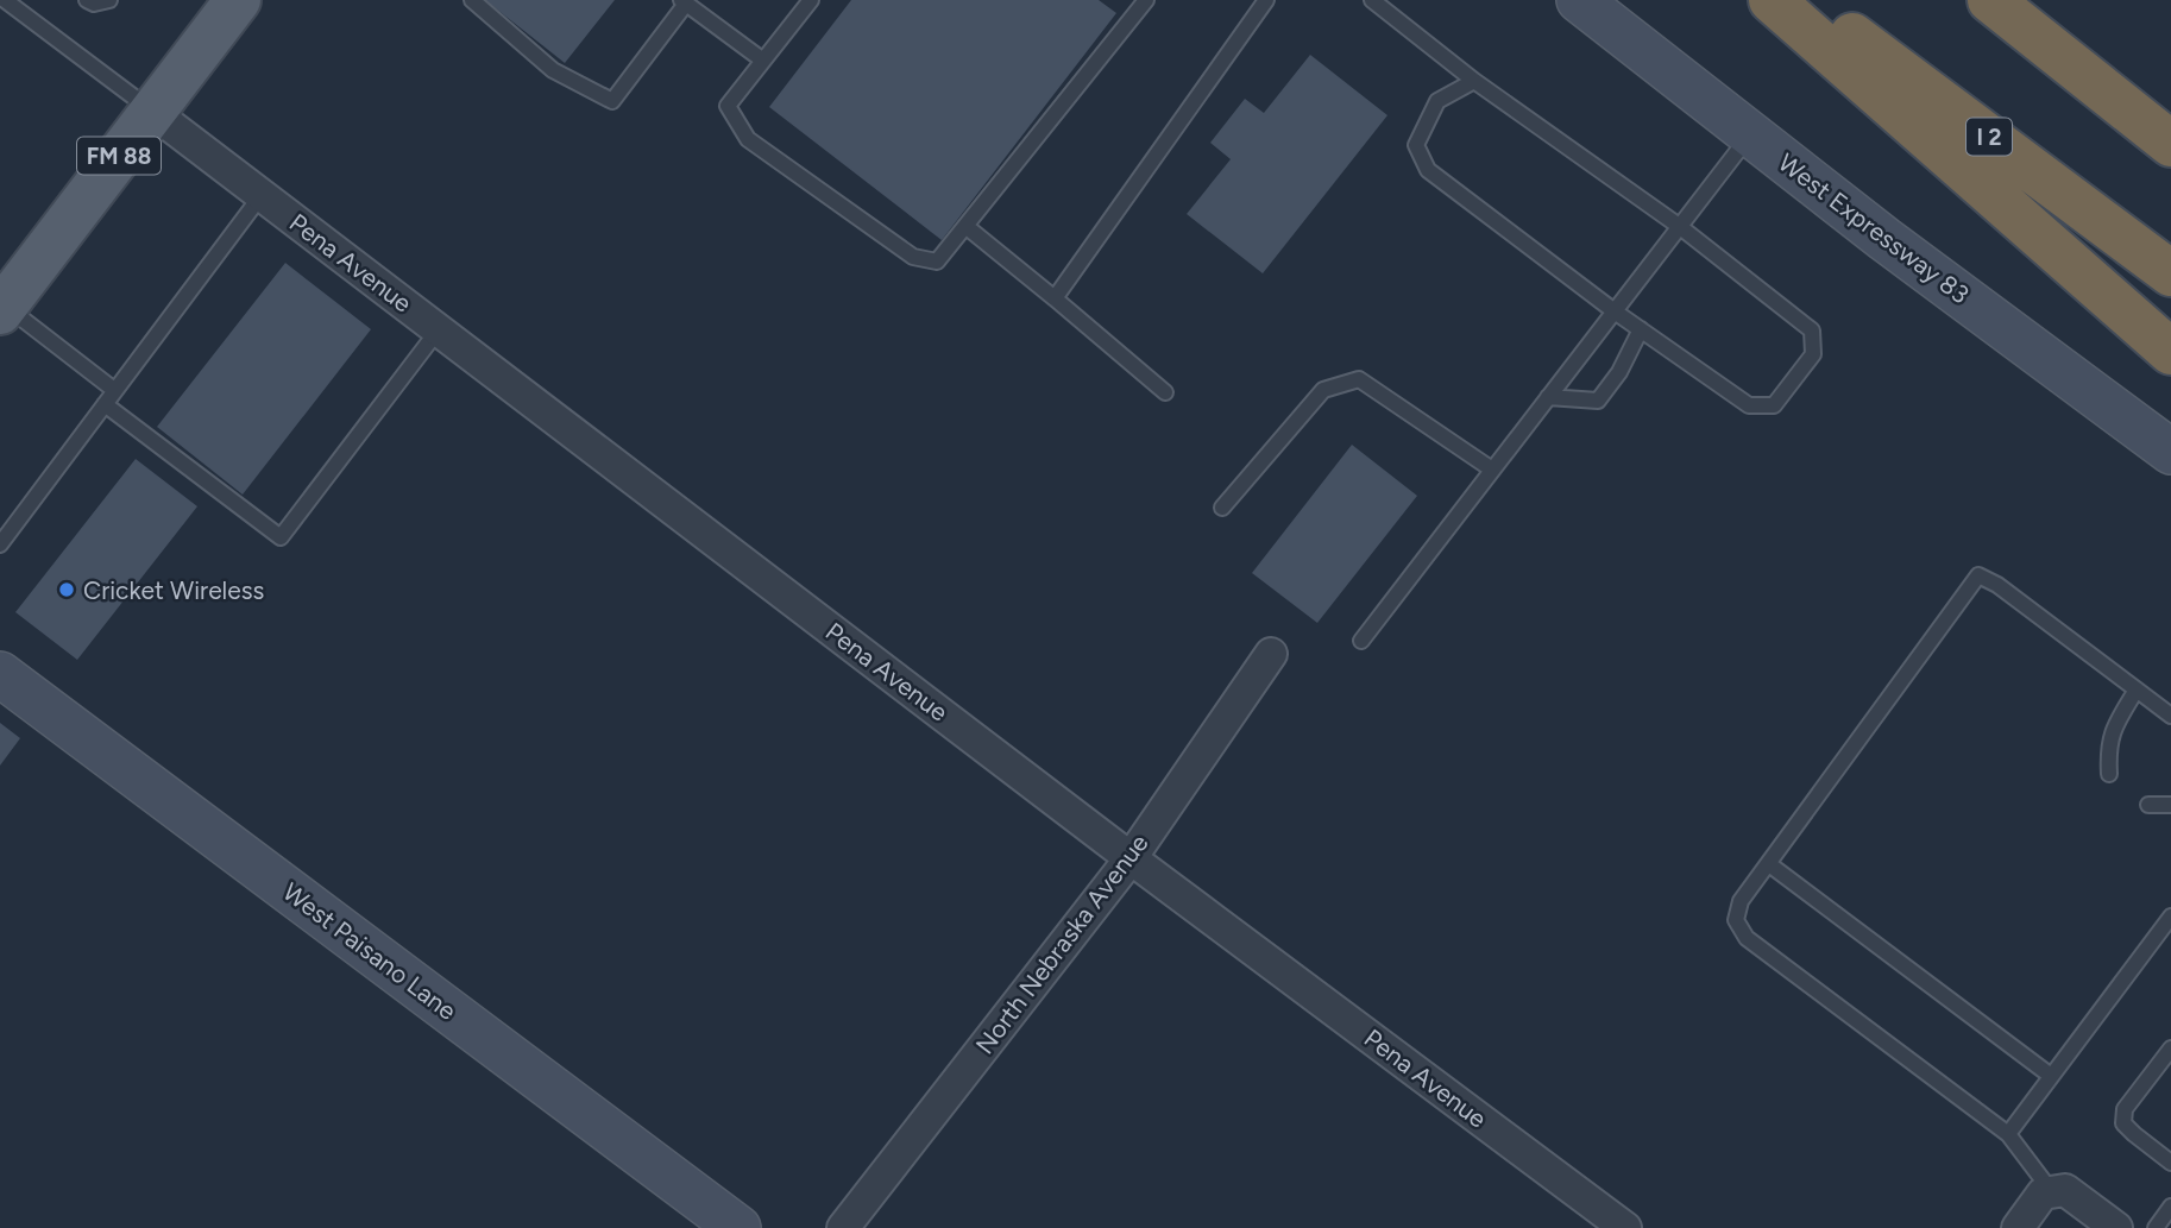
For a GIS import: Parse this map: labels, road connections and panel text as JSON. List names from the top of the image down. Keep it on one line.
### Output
{"streets":{"highway":["I 2"],"main road":["FM 88"],"street":["West Expressway 83","Pena Avenue","North Nebraska Avenue","West Paisano Lane"]},"crossings":[["FM 88","Pena Avenue"],["Pena Avenue","North Nebraska Avenue"]],"places":["Cricket Wireless"]}
